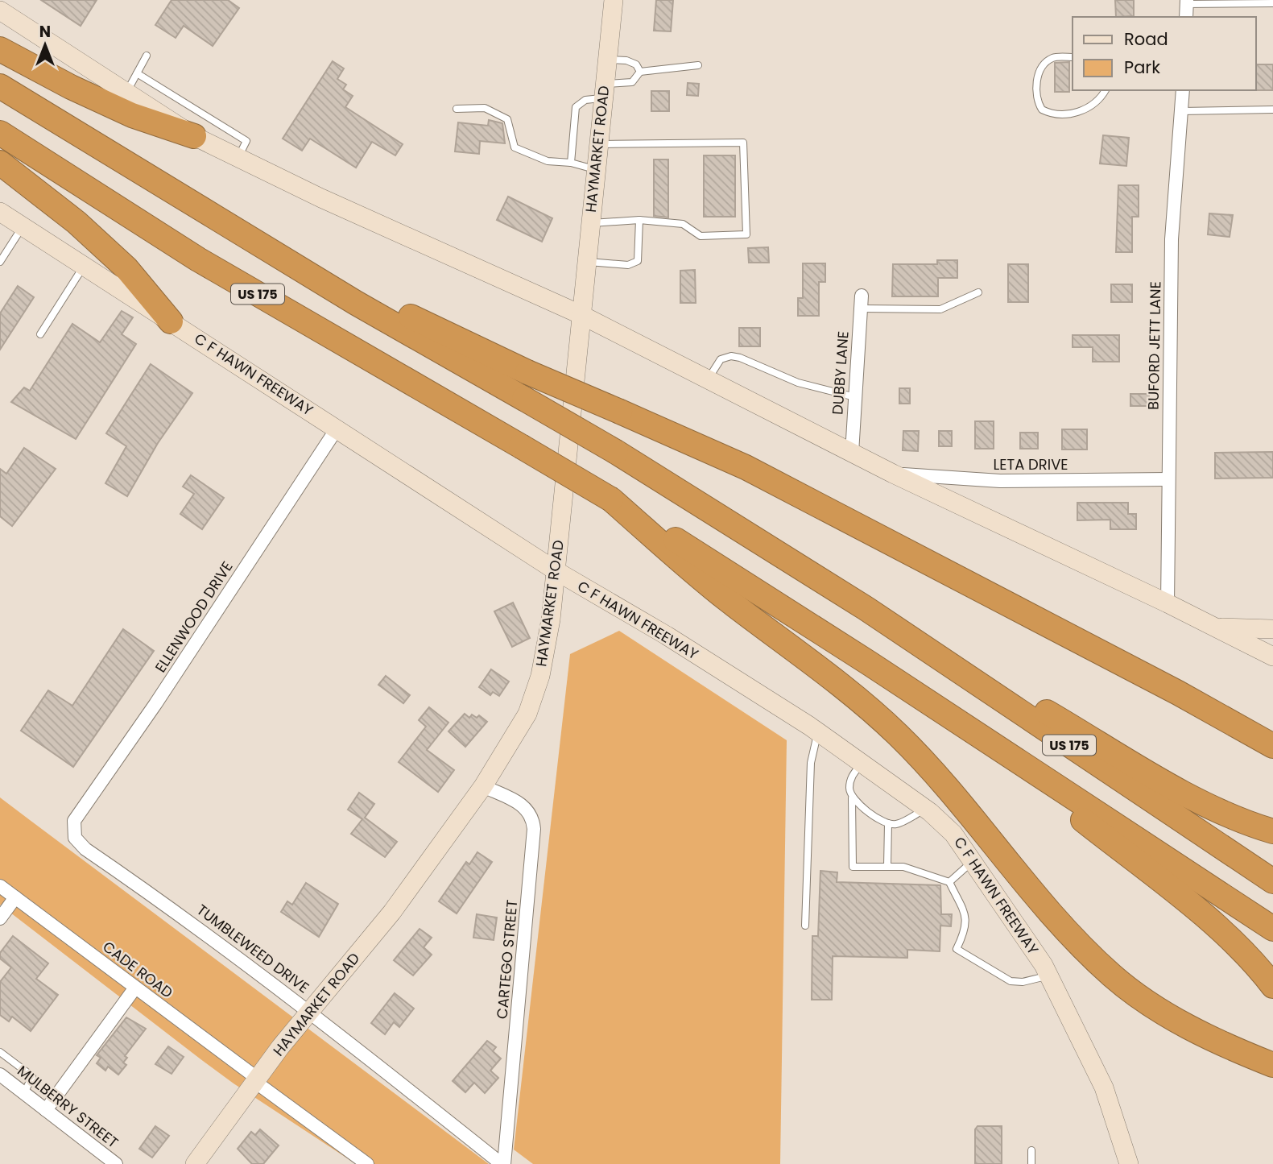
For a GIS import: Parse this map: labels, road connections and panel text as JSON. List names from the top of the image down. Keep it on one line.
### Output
{"streets":{"highway":["US 175"],"main road":["HAYMARKET ROAD","C F HAWN FREEWAY"],"street":["BUFORD JETT LANE","DUBBY LANE","LETA DRIVE","ELLENWOOD DRIVE","TUMBLEWEED DRIVE","CARTEGO STREET","CADE ROAD","MULBERRY STREET"]},"crossings":[["HAYMARKET ROAD","C F HAWN FREEWAY"],["HAYMARKET ROAD","TUMBLEWEED DRIVE"],["HAYMARKET ROAD","CARTEGO STREET"],["HAYMARKET ROAD","CADE ROAD"],["BUFORD JETT LANE","LETA DRIVE"],["C F HAWN FREEWAY","ELLENWOOD DRIVE"],["ELLENWOOD DRIVE","TUMBLEWEED DRIVE"],["TUMBLEWEED DRIVE","CARTEGO STREET"]],"legend":["Road","Park"],"north":"top"}
